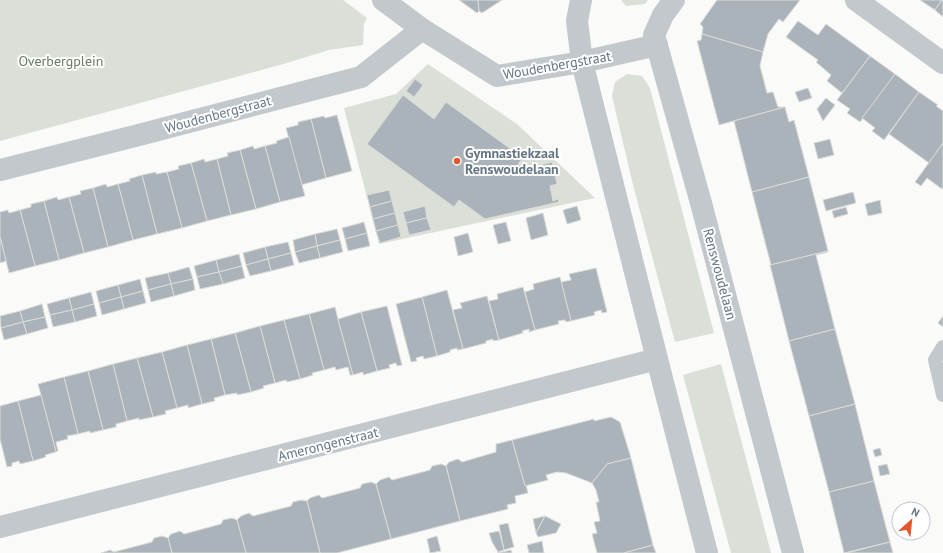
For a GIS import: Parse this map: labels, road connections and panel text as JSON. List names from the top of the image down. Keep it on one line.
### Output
{"streets":{"street":["Woudenbergstraat","Renswoudelaan","Amerongenstraat"]},"crossings":[["Woudenbergstraat","Renswoudelaan"]],"parks":["Overbergplein"],"places":["Gymnastiekzaal Renswoudelaan"],"north":"top right"}
